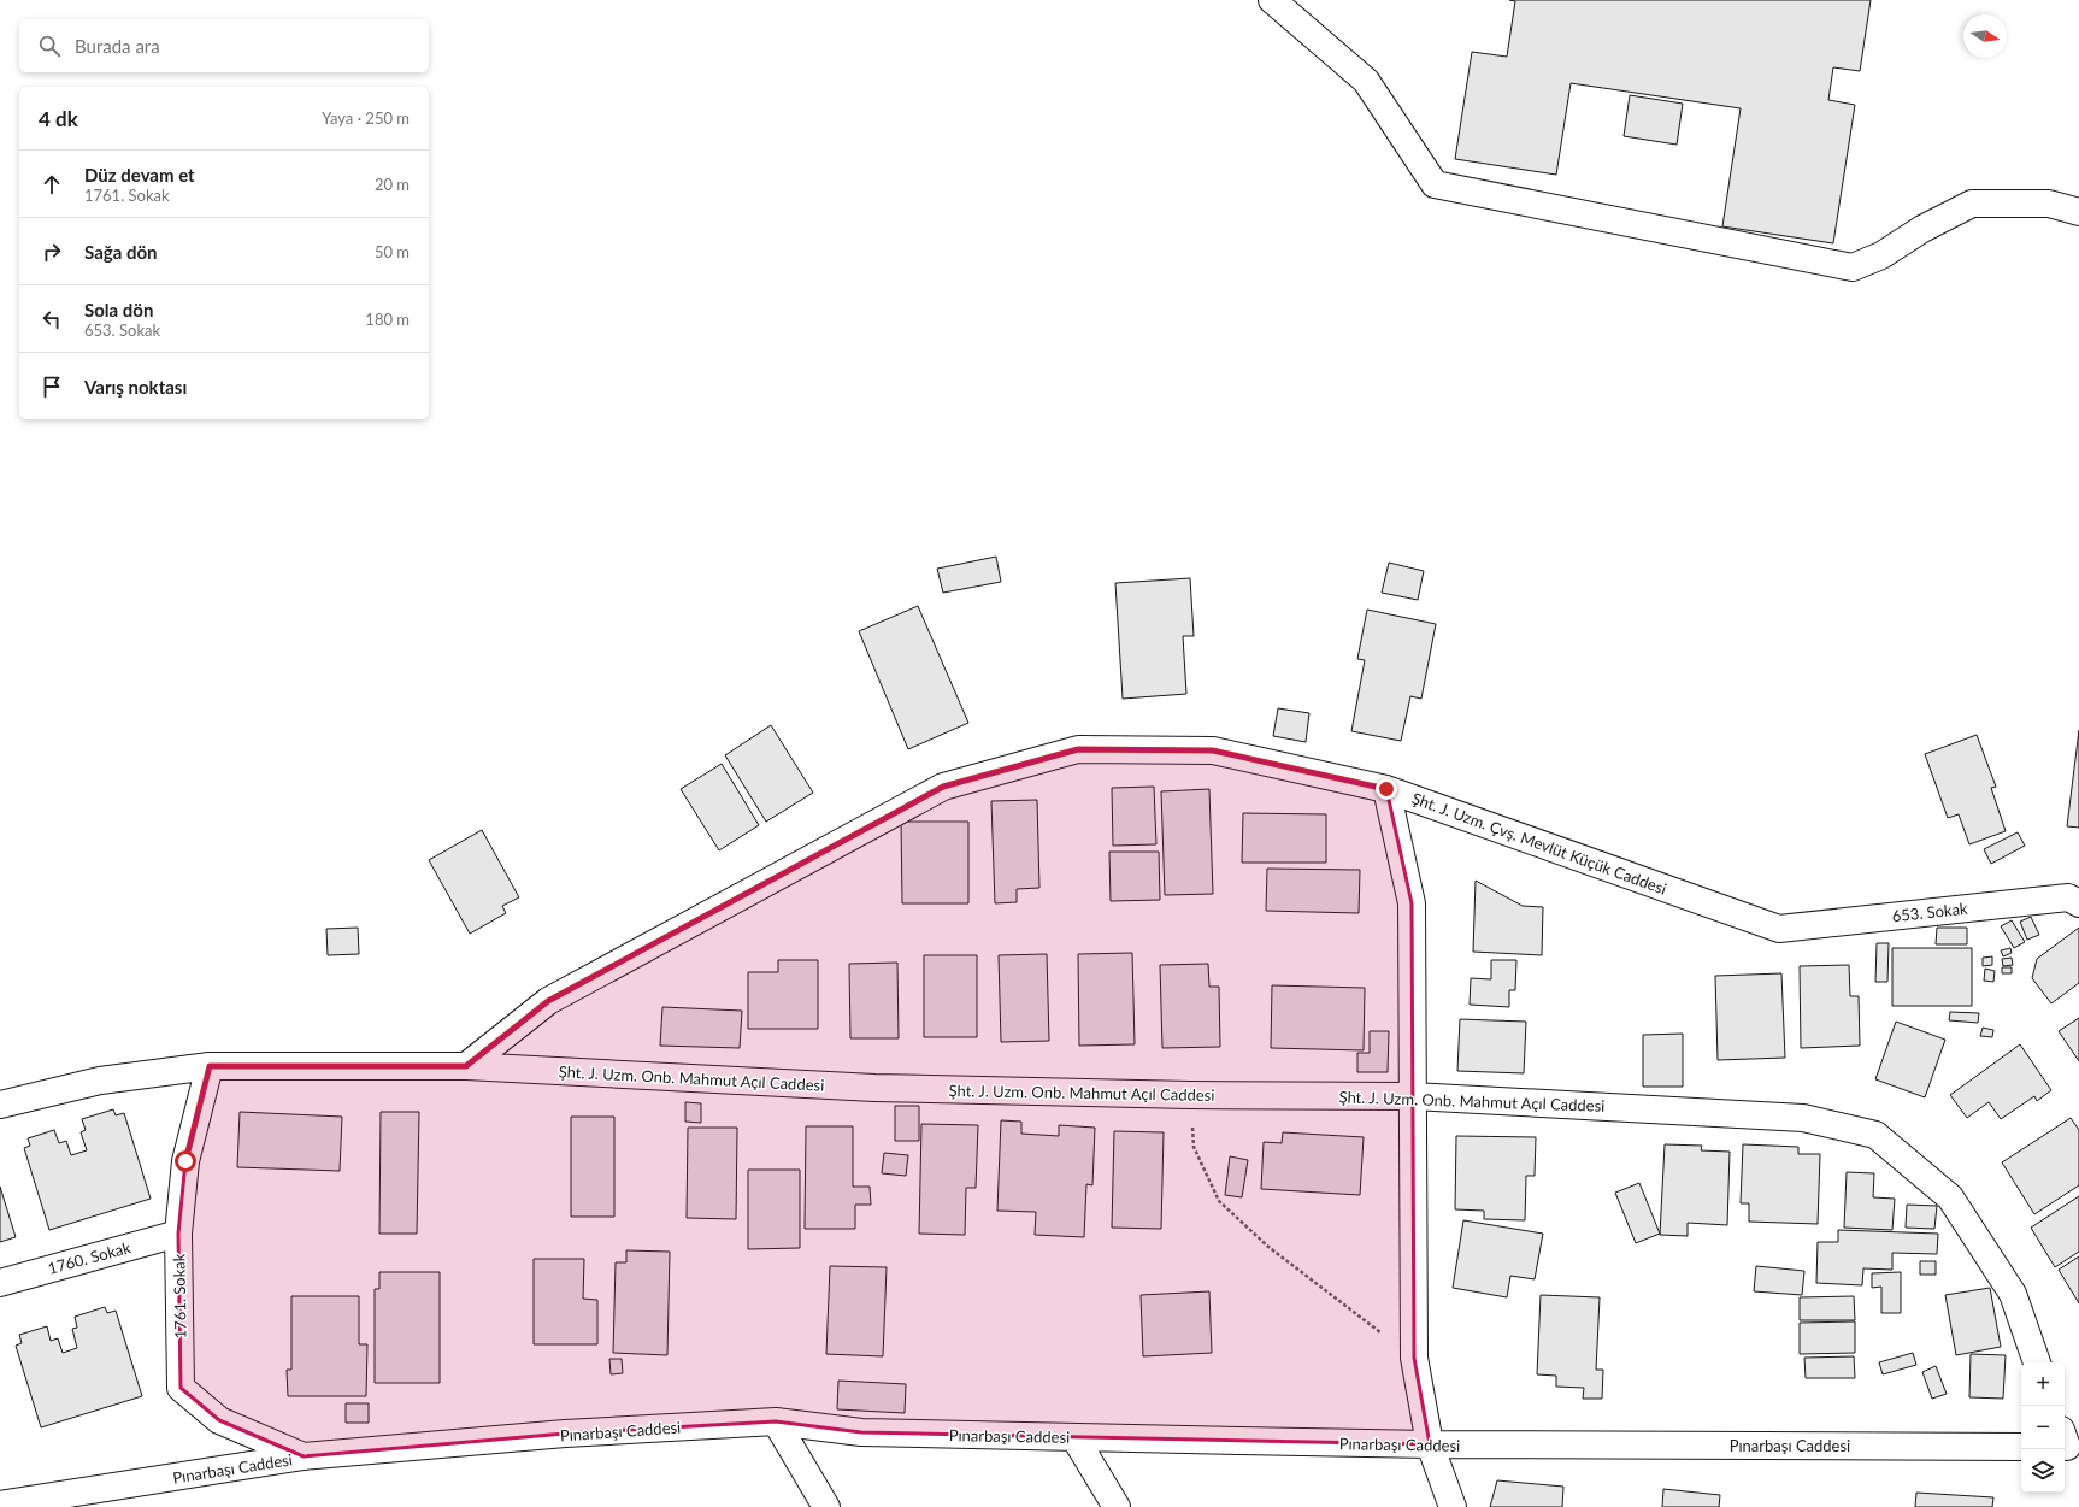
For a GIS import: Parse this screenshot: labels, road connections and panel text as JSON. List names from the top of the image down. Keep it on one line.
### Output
{"streets":{"street":["Şht. J. Uzm. Çvş. Mevlüt Küçük Caddesi","653. Sokak","Şht. J. Uzm. Onb. Mahmut Açıl Caddesi","1760. Sokak","1761. Sokak","Pınarbaşı Caddesi"]},"crossings":[["Şht. J. Uzm. Çvş. Mevlüt Küçük Caddesi","653. Sokak"],["Şht. J. Uzm. Çvş. Mevlüt Küçük Caddesi","Şht. J. Uzm. Onb. Mahmut Açıl Caddesi"],["Şht. J. Uzm. Çvş. Mevlüt Küçük Caddesi","Pınarbaşı Caddesi"],["Şht. J. Uzm. Onb. Mahmut Açıl Caddesi","1761. Sokak"],["1760. Sokak","1761. Sokak"],["1761. Sokak","Pınarbaşı Caddesi"]],"north":"right","page":{"search":"Burada ara","heading":["4 dk","Yaya · 250 m"],"list":[["Düz devam et","1761. Sokak","20 m"],["Sağa dön","50 m"],["Sola dön","653. Sokak","180 m"],"Varış noktası"],"map_buttons":["+","−"]}}
